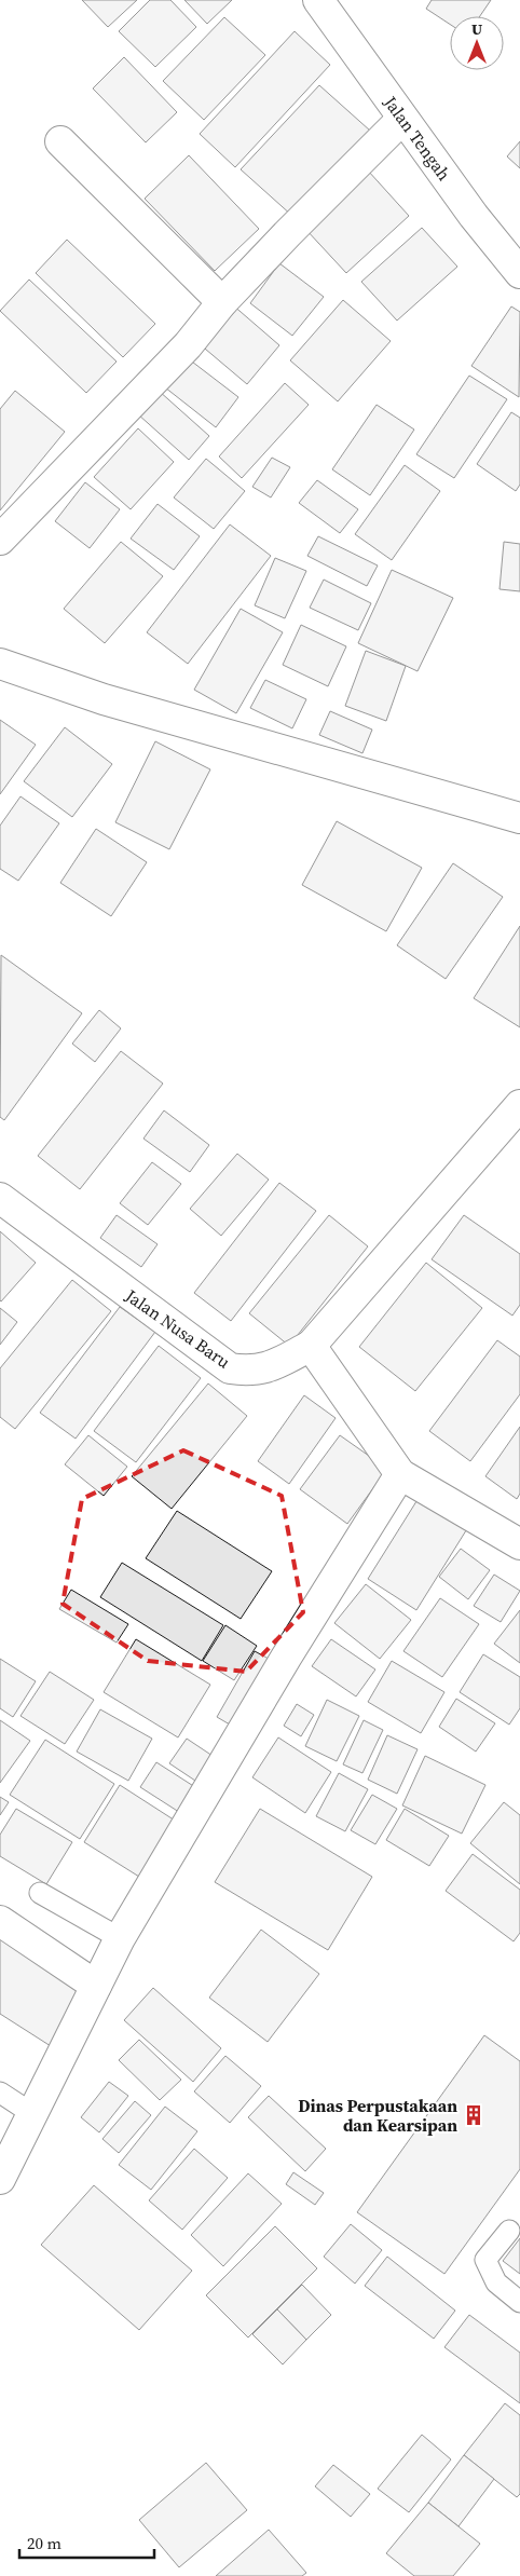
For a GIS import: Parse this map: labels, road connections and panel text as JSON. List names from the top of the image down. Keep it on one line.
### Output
{"streets":{"street":["Jalan Tengah","Jalan Nusa Baru"]},"places":{"building":["Dinas Perpustakaan dan Kearsipan"]},"scale_bar":"20 m","north":"top"}
